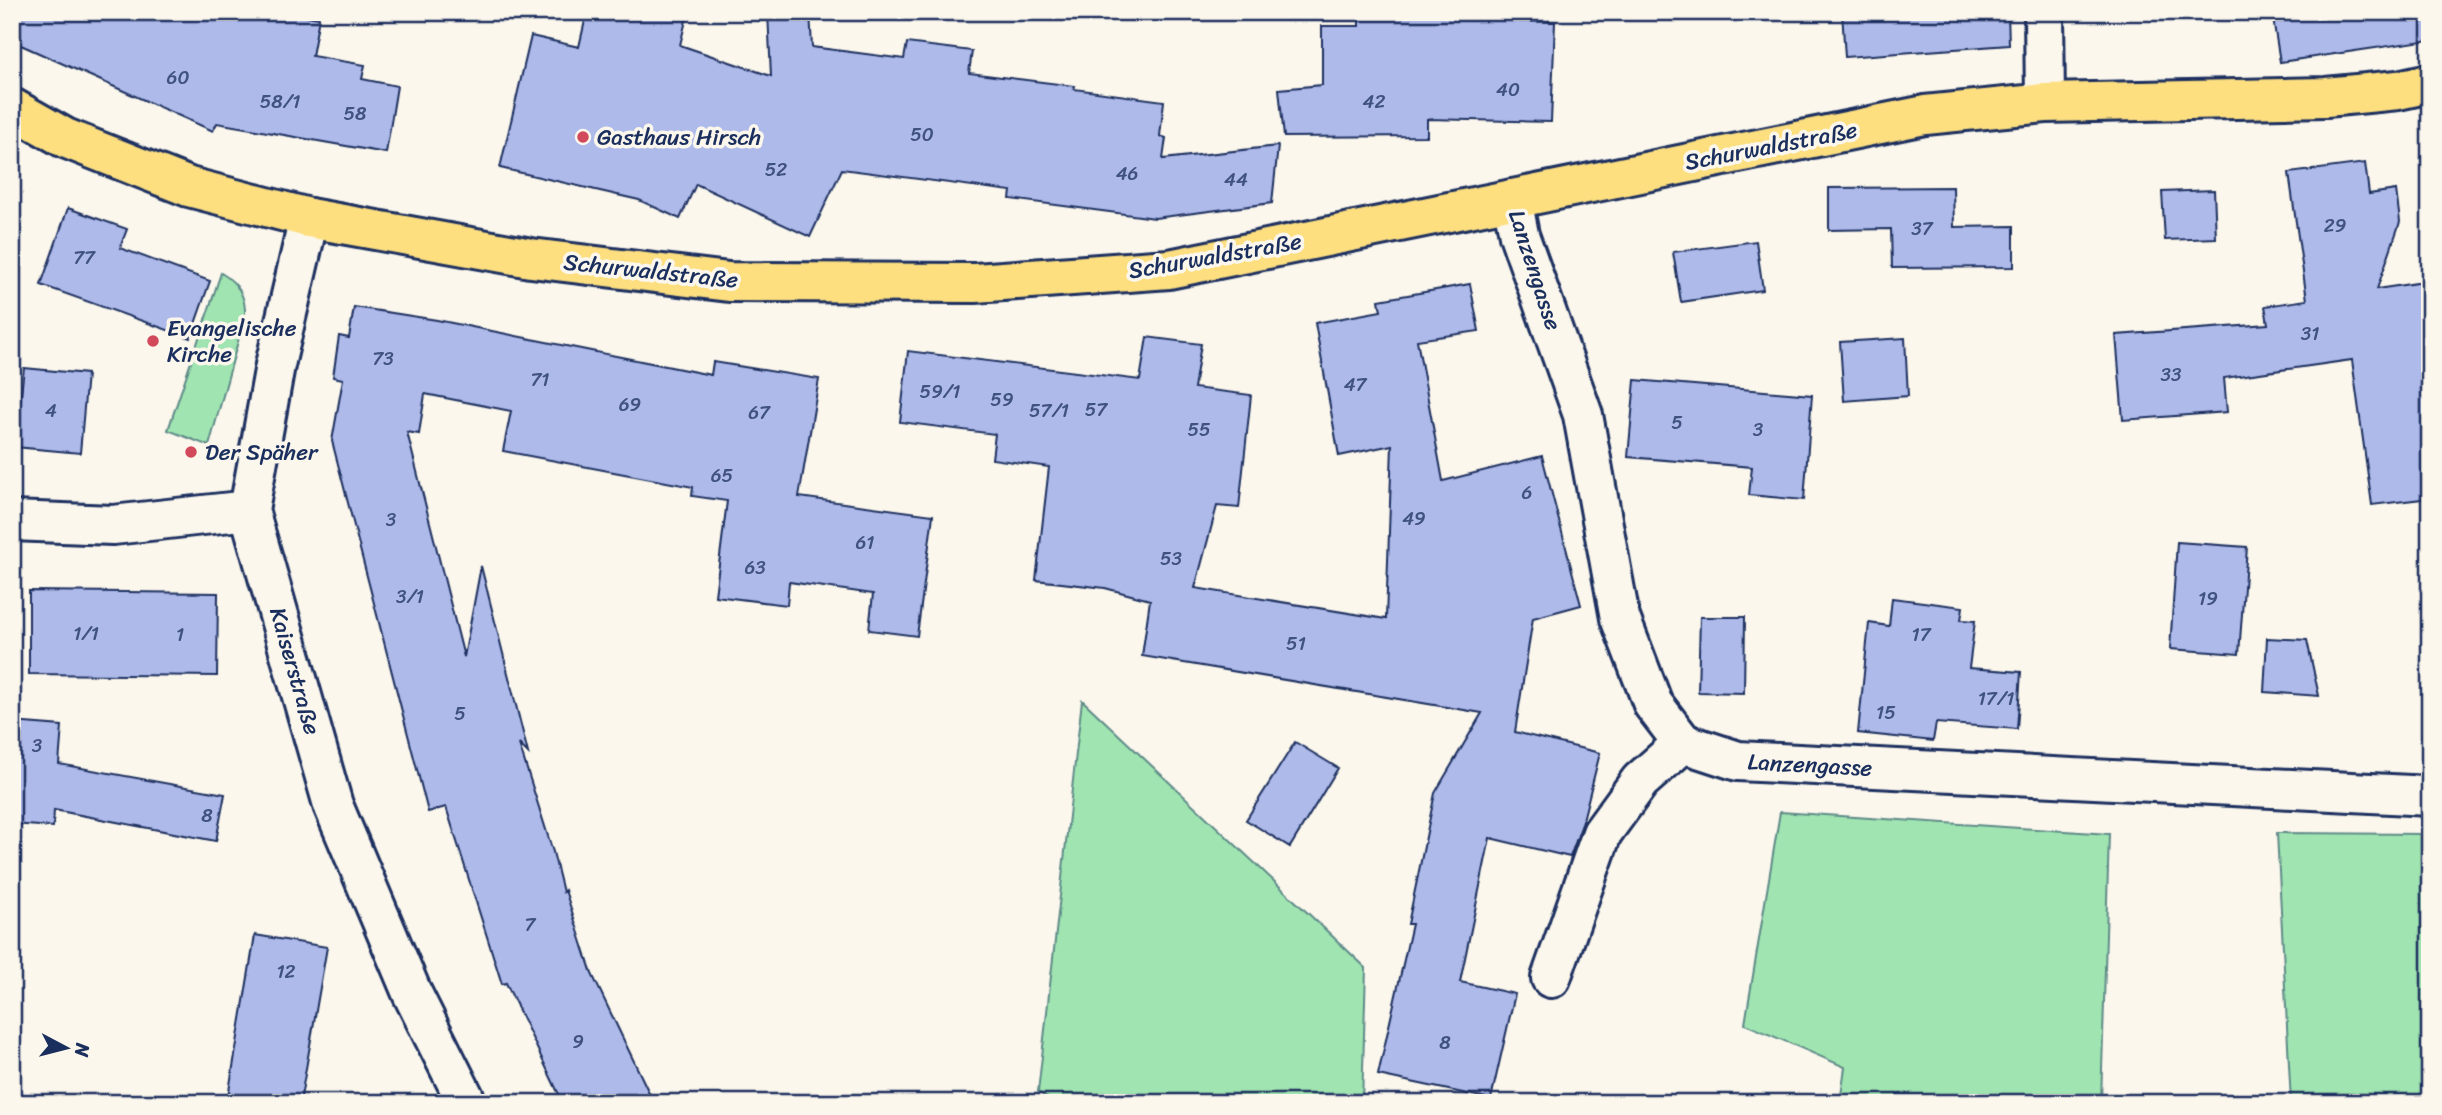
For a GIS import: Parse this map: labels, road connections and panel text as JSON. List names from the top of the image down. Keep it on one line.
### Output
{"streets":{"main road":["Schurwaldstraße"],"street":["Lanzengasse","Kaiserstraße"]},"crossings":[["Schurwaldstraße","Lanzengasse"],["Schurwaldstraße","Kaiserstraße"]],"places":["Gasthaus Hirsch","Evangelische Kirche","Der Späher"],"house_numbers":["60","40","58/1","42","58","50","52","46","44","29","37","77","31","73","33","71","47","59/1","59","69","57","4","57/1","67","5","55","3","65","6","49","3","61","53","63","3/1","19","1/1","1","17","51","17/1","15","5","3","8","7","12","9","8"],"north":"right"}
